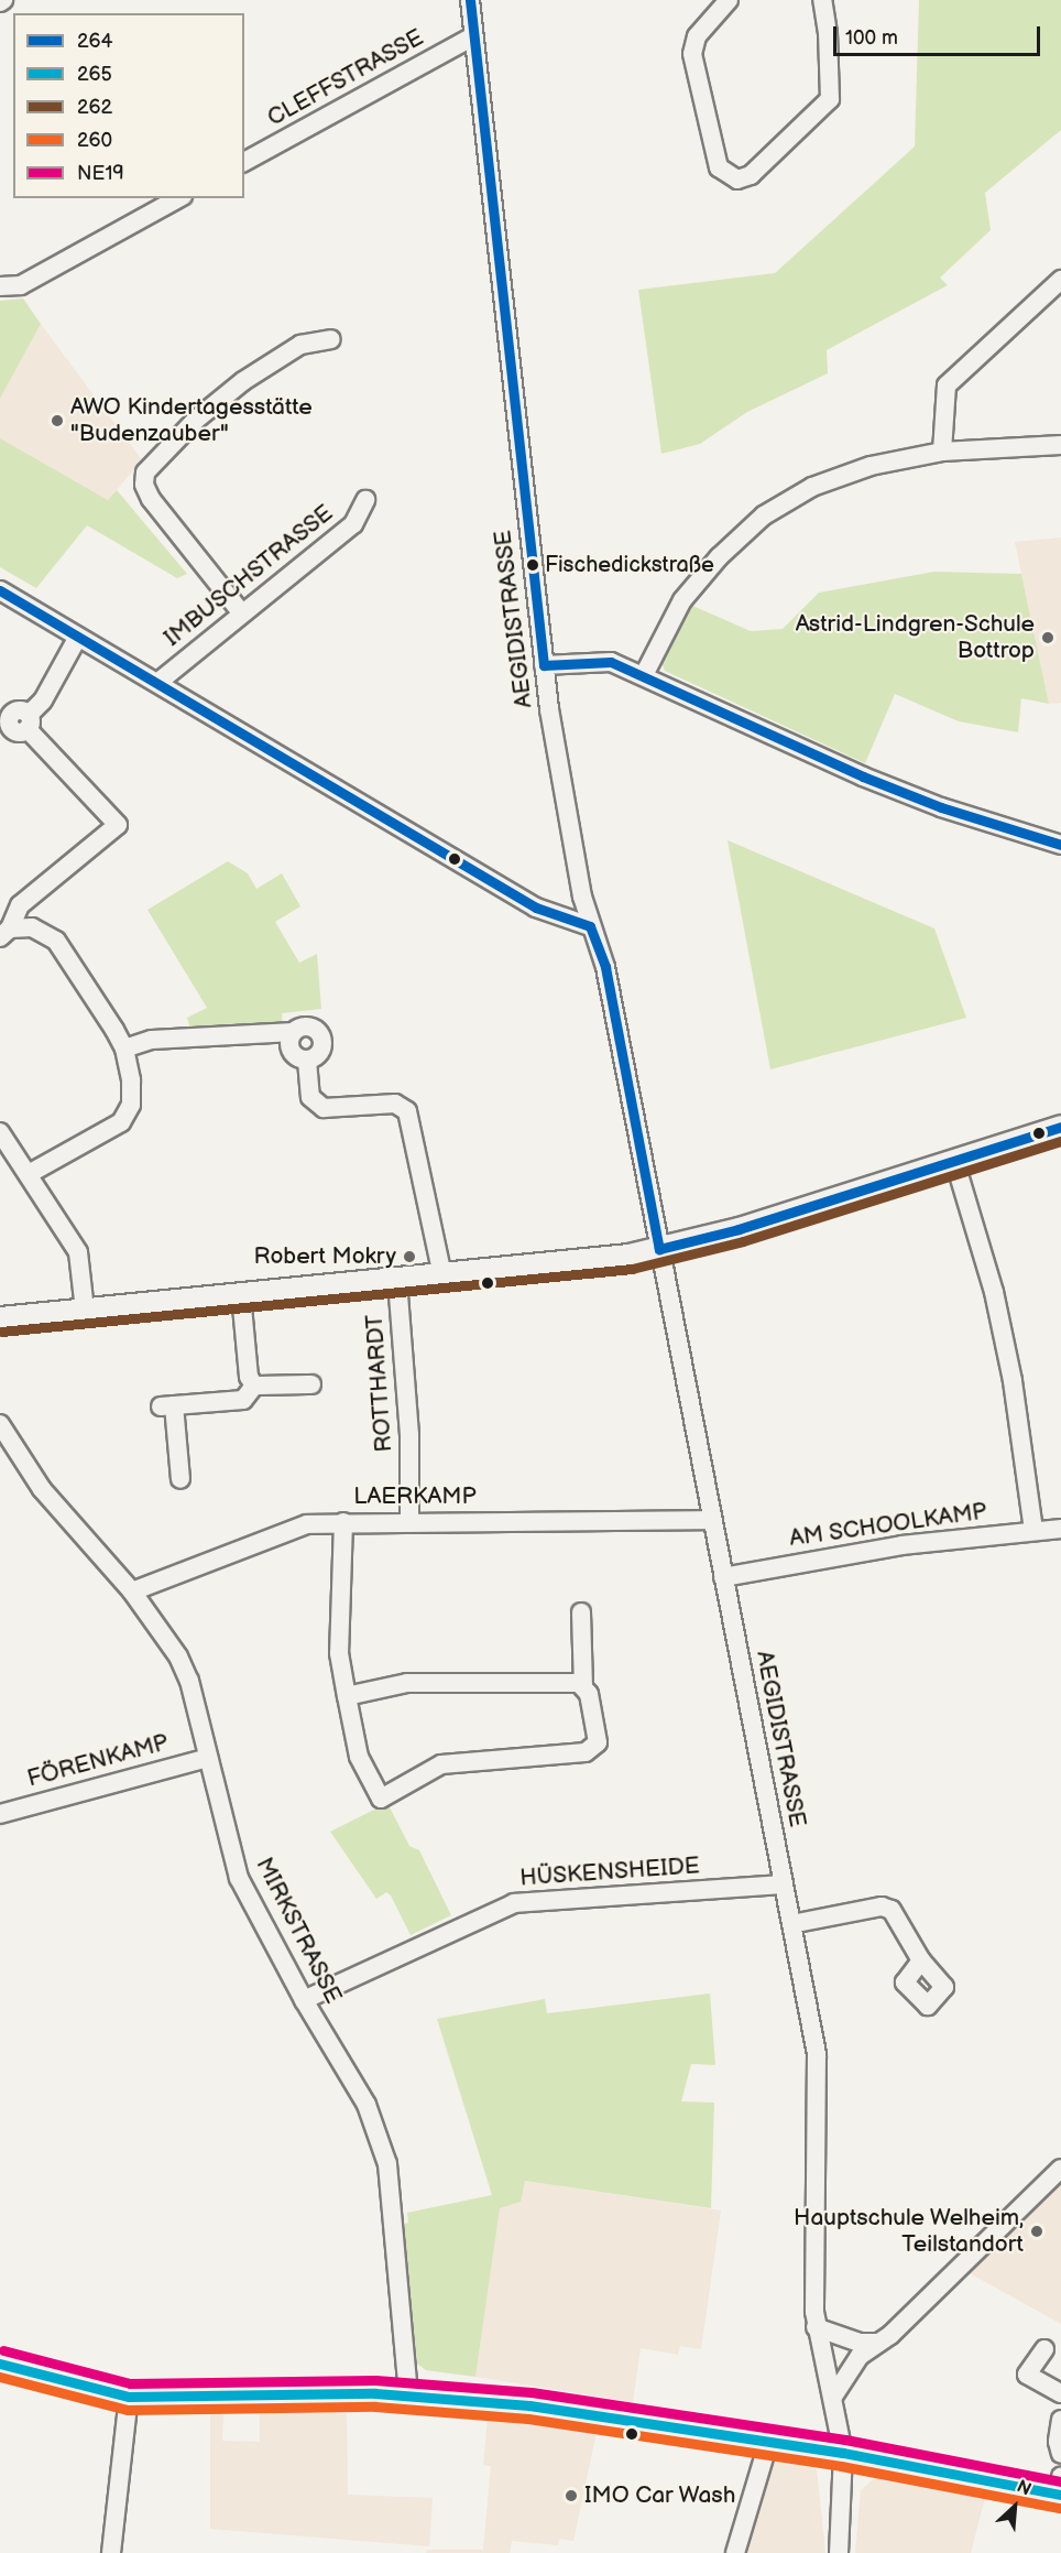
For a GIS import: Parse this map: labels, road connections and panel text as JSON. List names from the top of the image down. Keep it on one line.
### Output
{"streets":{"street":["CLEFFSTRASSE","IMBUSCHSTRASSE","AEGIDISTRASSE","ROTTHARDT","LAERKAMP","AM SCHOOLKAMP","FÖRENKAMP","HÜSKENSHEIDE","MIRKSTRASSE"]},"crossings":[["CLEFFSTRASSE","AEGIDISTRASSE"],["AEGIDISTRASSE","LAERKAMP"],["AEGIDISTRASSE","AM SCHOOLKAMP"],["AEGIDISTRASSE","HÜSKENSHEIDE"],["ROTTHARDT","LAERKAMP"],["LAERKAMP","MIRKSTRASSE"],["FÖRENKAMP","MIRKSTRASSE"],["HÜSKENSHEIDE","MIRKSTRASSE"]],"places":["AWO Kindertagesstätte \"Budenzauber\"","Fischedickstraße","Astrid-Lindgren-Schule Bottrop","Robert Mokry","Hauptschule Welheim, Teilstandort","IMO Car Wash"],"lines":["transit line 264","transit line 262","transit line NE19","transit line 265","transit line 260"],"legend":["264","265","262","260","NE19"],"scale_bar":"100 m","north":"top right"}
